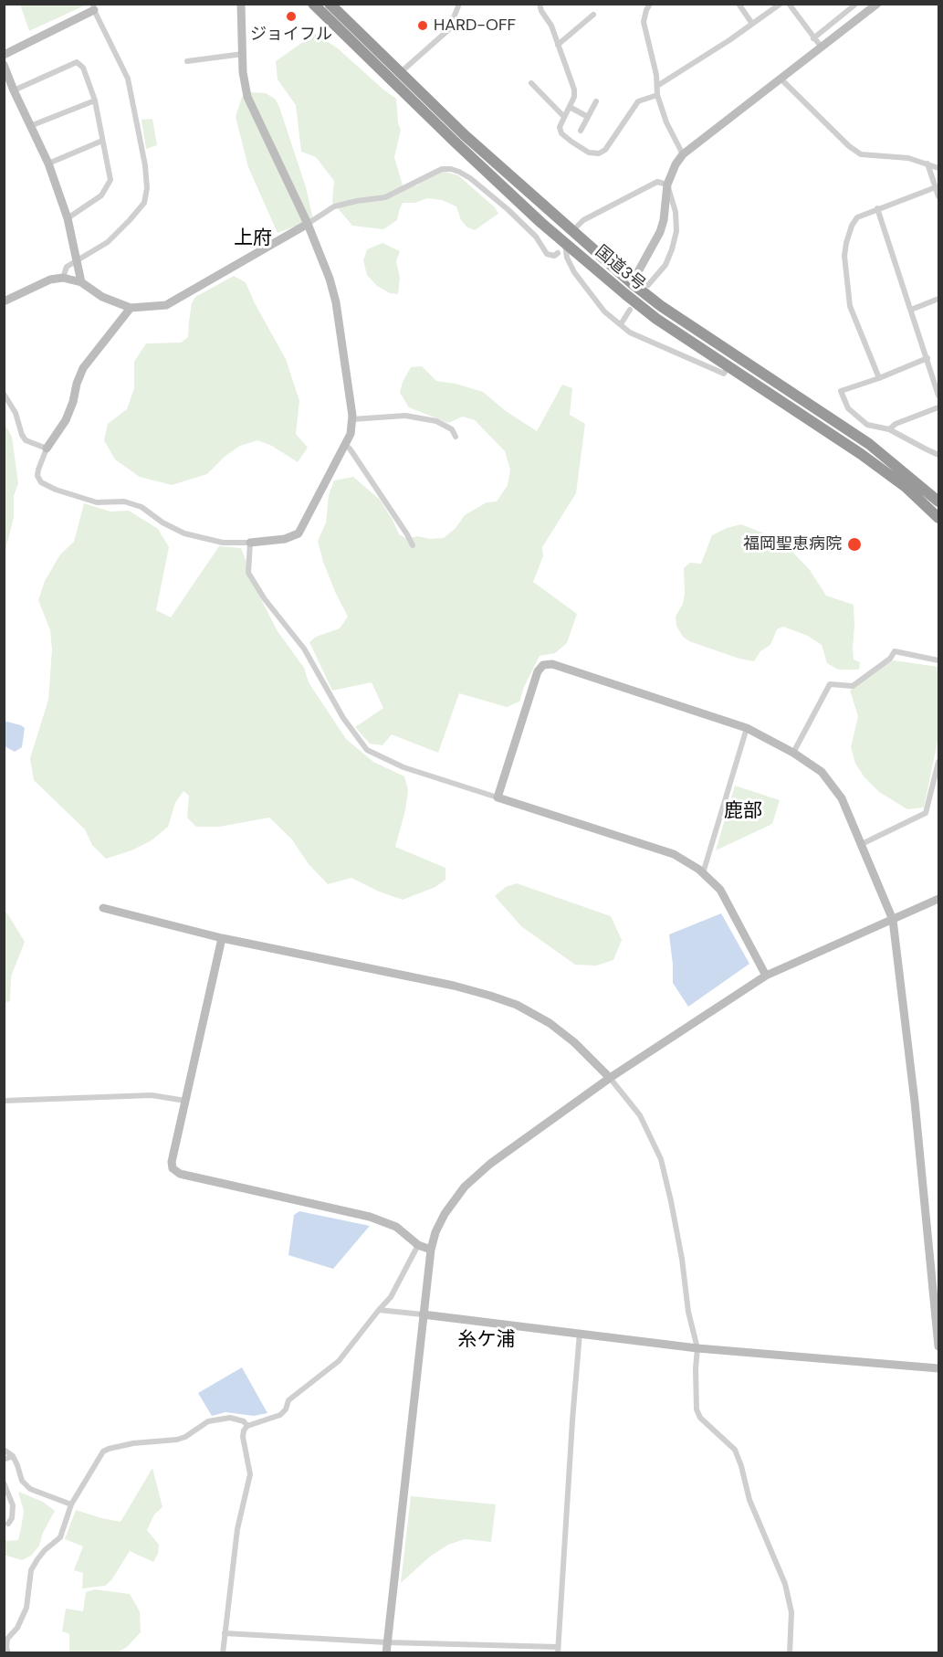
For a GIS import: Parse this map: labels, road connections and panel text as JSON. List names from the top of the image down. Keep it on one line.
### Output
{"streets":{"highway":["国道3号"]},"districts":["上府","鹿部","糸ケ浦"],"places":["ジョイフル","HARD-OFF","福岡聖恵病院"]}
